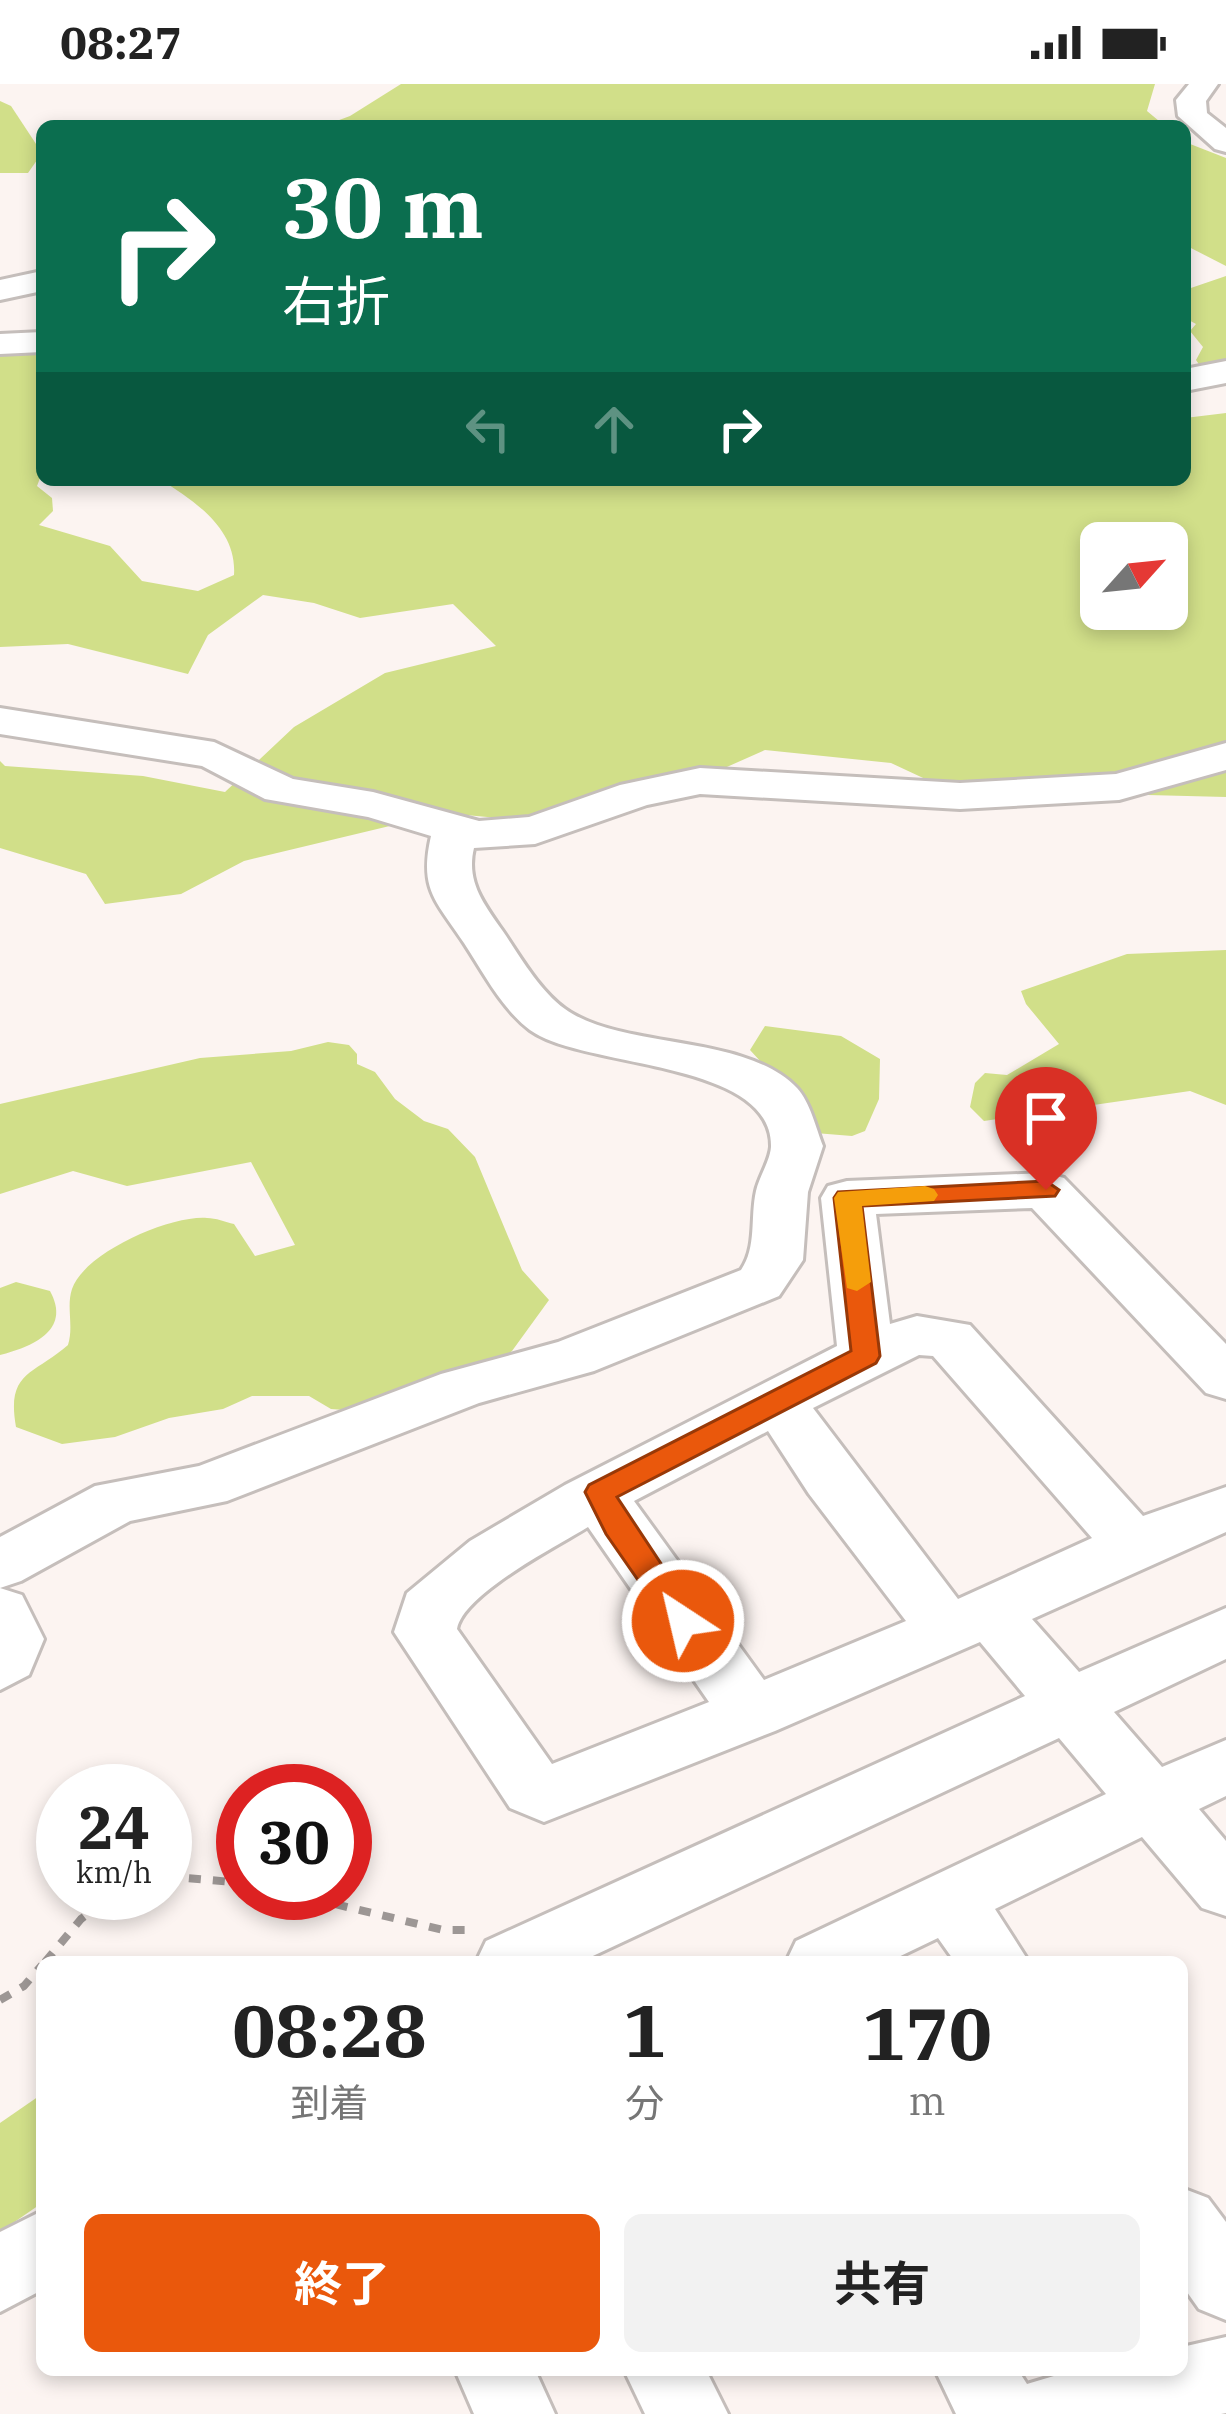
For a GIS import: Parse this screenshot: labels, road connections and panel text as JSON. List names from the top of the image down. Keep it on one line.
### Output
{"north":"top right","page":{"status":"08:27","turn":["30 m","右折"],"speed":"24 km/h","limit":"30","eta":["08:28","到着","1","分","170","m"],"buttons":["終了","共有"]}}
